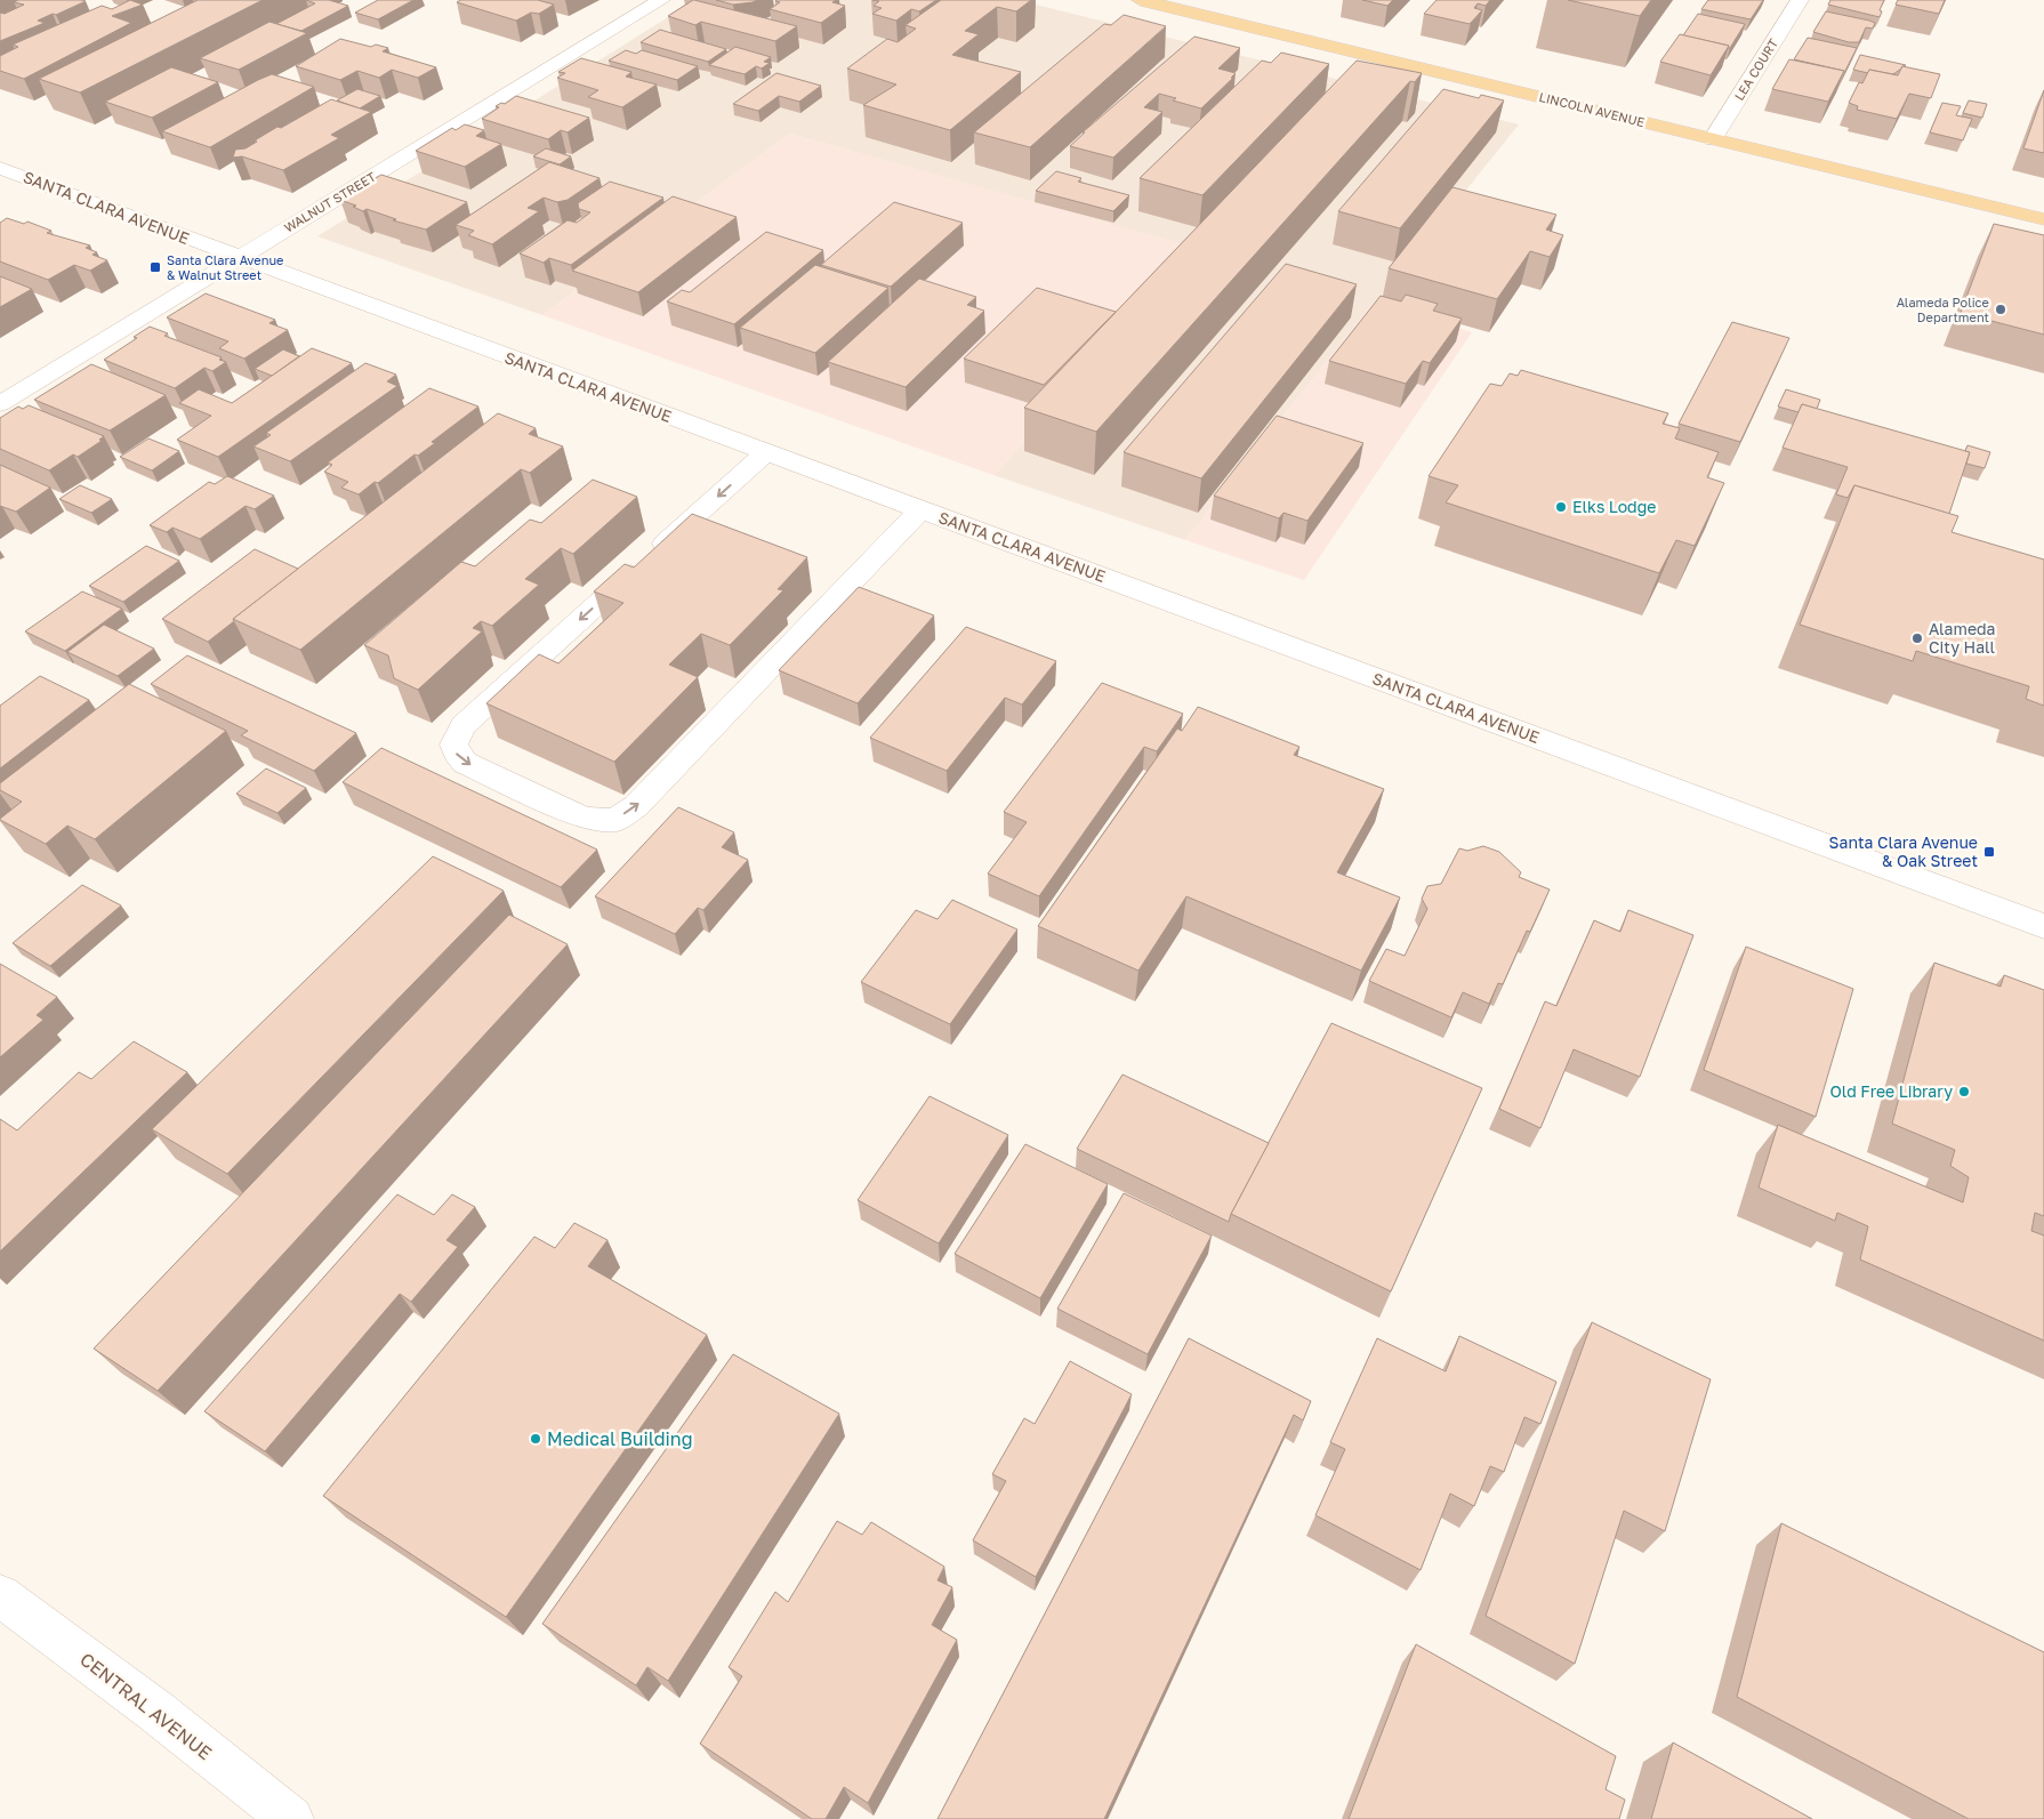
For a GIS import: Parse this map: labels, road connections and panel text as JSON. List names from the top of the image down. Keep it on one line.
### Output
{"streets":{"main road":["LINCOLN AVENUE"],"street":["LEA COURT","WALNUT STREET","SANTA CLARA AVENUE","CENTRAL AVENUE"]},"crossings":[["LEA COURT","LINCOLN AVENUE"],["WALNUT STREET","SANTA CLARA AVENUE"]],"places":{"transit":["Santa Clara Avenue & Walnut Street","Santa Clara Avenue & Oak Street"],"other":["Alameda Police Department","Elks Lodge","Alameda City Hall","Old Free Library","Medical Building"]}}
